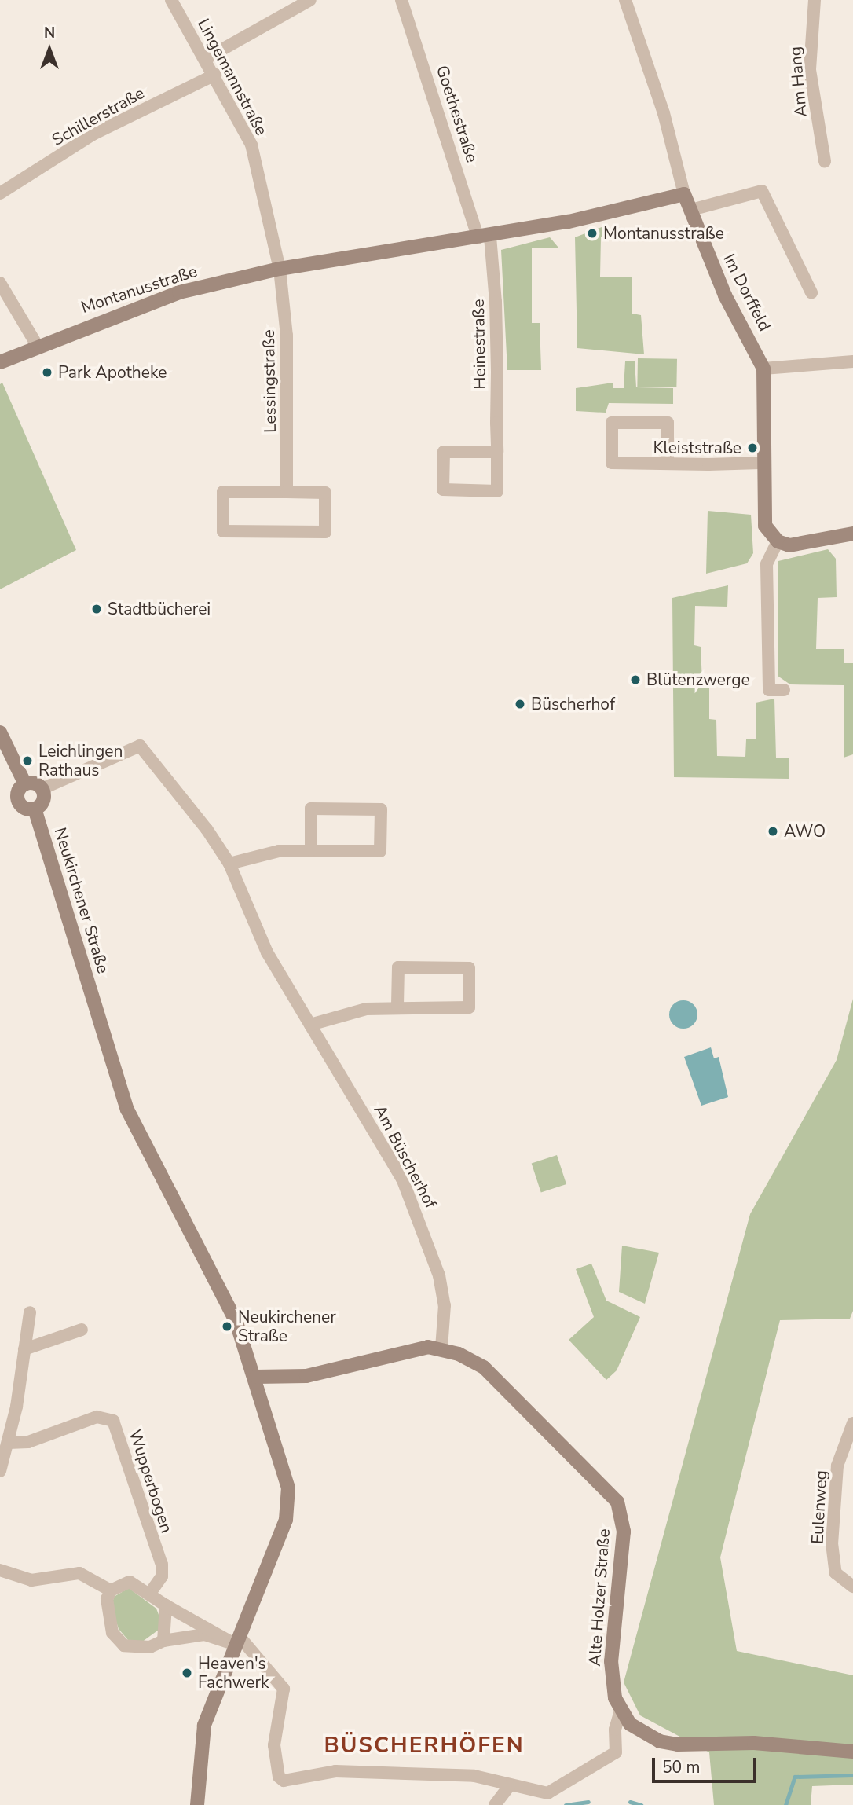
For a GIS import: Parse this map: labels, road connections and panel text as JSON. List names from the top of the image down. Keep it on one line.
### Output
{"streets":{"street":["Lingemannstraße","Am Hang","Goethestraße","Schillerstraße","Montanusstraße","Im Dorffeld","Heinestraße","Lessingstraße","Neukirchener Straße","Am Büscherhof","Wupperbogen","Eulenweg","Alte Holzer Straße"]},"crossings":[["Lingemannstraße","Schillerstraße"],["Lingemannstraße","Montanusstraße"],["Lingemannstraße","Lessingstraße"],["Goethestraße","Montanusstraße"],["Goethestraße","Heinestraße"],["Montanusstraße","Im Dorffeld"],["Montanusstraße","Heinestraße"],["Montanusstraße","Lessingstraße"],["Neukirchener Straße","Am Büscherhof"],["Neukirchener Straße","Alte Holzer Straße"],["Am Büscherhof","Alte Holzer Straße"]],"districts":["BÜSCHERHÖFEN"],"places":["Montanusstraße","Park Apotheke","Kleiststraße","Stadtbücherei","Blütenzwerge","Büscherhof","Leichlingen Rathaus","AWO","Neukirchener Straße","Heaven's Fachwerk"],"scale_bar":"50 m","north":"top"}
